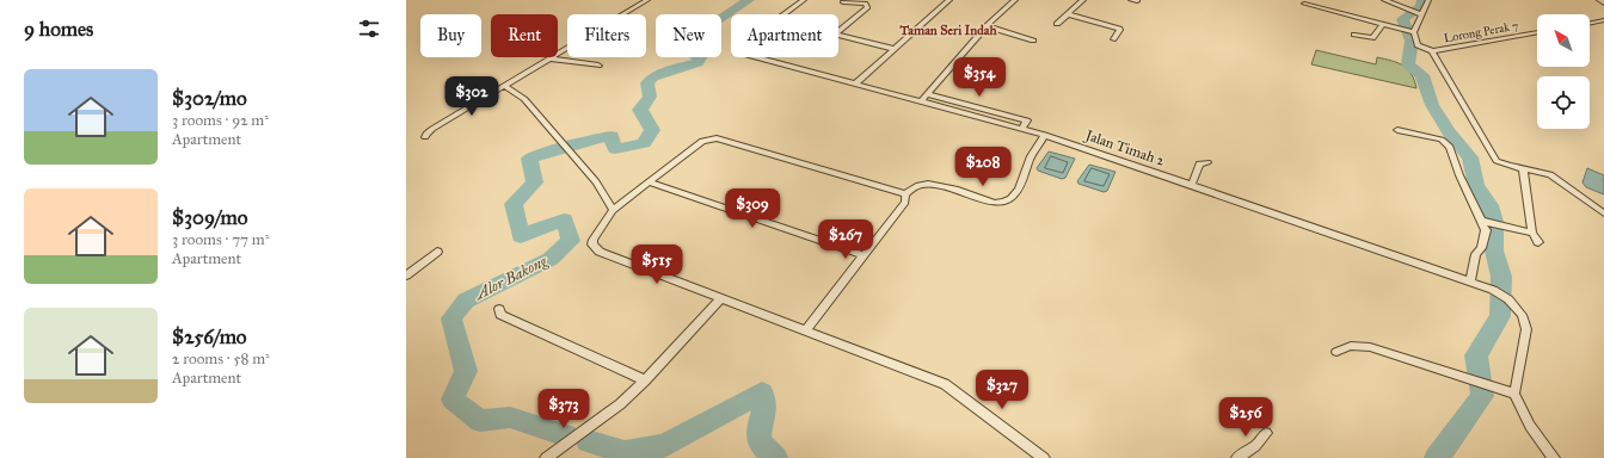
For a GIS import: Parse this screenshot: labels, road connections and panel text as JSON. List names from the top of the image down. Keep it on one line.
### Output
{"streets":{"street":["Lorong Perak 7","Jalan Timah 2"]},"districts":["Taman Seri Indah"],"water":["Alor Bakong"],"north":"top left","page":{"heading":"9 homes","chip":["Buy","Rent","Filters","New","Apartment"],"list":[{"name":"$302/mo","note":"3 rooms · 92 m² · Apartment"},{"name":"$309/mo","note":"3 rooms · 77 m² · Apartment"},{"name":"$256/mo","note":"2 rooms · 58 m² · Apartment"}],"price":["$354","$302","$208","$309","$267","$515","$327","$373","$256"]}}
